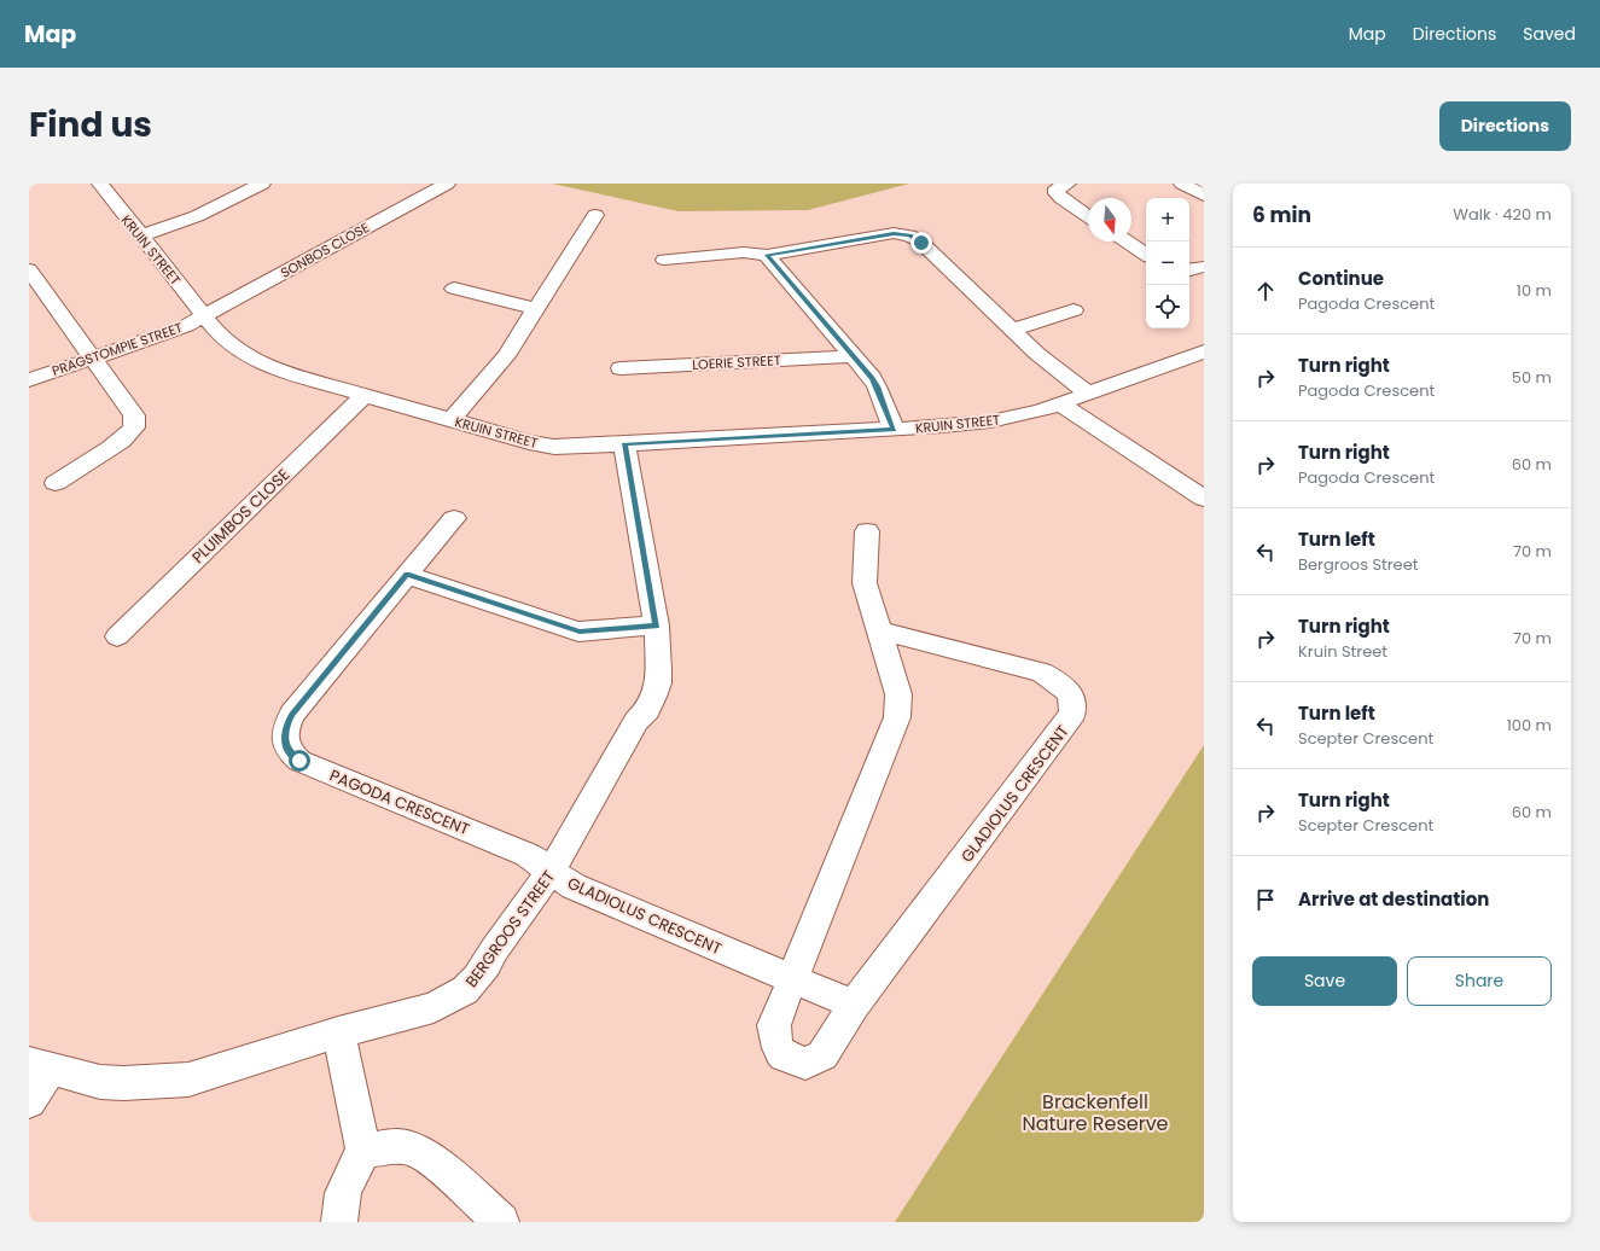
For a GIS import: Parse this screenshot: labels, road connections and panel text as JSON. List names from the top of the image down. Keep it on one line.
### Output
{"streets":{"street":["KRUIN STREET","SONBOS CLOSE","PRAGSTOMPIE STREET","LOERIE STREET","PLUIMBOS CLOSE","GLADIOLUS CRESCENT","PAGODA CRESCENT","BERGROOS STREET"]},"crossings":[["KRUIN STREET","SONBOS CLOSE"],["KRUIN STREET","PRAGSTOMPIE STREET"],["KRUIN STREET","PLUIMBOS CLOSE"],["KRUIN STREET","BERGROOS STREET"],["SONBOS CLOSE","PRAGSTOMPIE STREET"],["GLADIOLUS CRESCENT","PAGODA CRESCENT"],["GLADIOLUS CRESCENT","BERGROOS STREET"],["PAGODA CRESCENT","BERGROOS STREET"]],"parks":["Brackenfell Nature Reserve"],"north":"bottom","page":{"header":"Map","nav":["Map","Directions","Saved"],"title":"Find us","buttons":["Directions",["Save","Share"]],"heading":["6 min","Walk · 420 m"],"map_buttons":["+","−"],"list":[["Continue","Pagoda Crescent","10 m"],["Turn right","Pagoda Crescent","50 m"],["Turn right","Pagoda Crescent","60 m"],["Turn left","Bergroos Street","70 m"],["Turn right","Kruin Street","70 m"],["Turn left","Scepter Crescent","100 m"],["Turn right","Scepter Crescent","60 m"],"Arrive at destination"]}}
